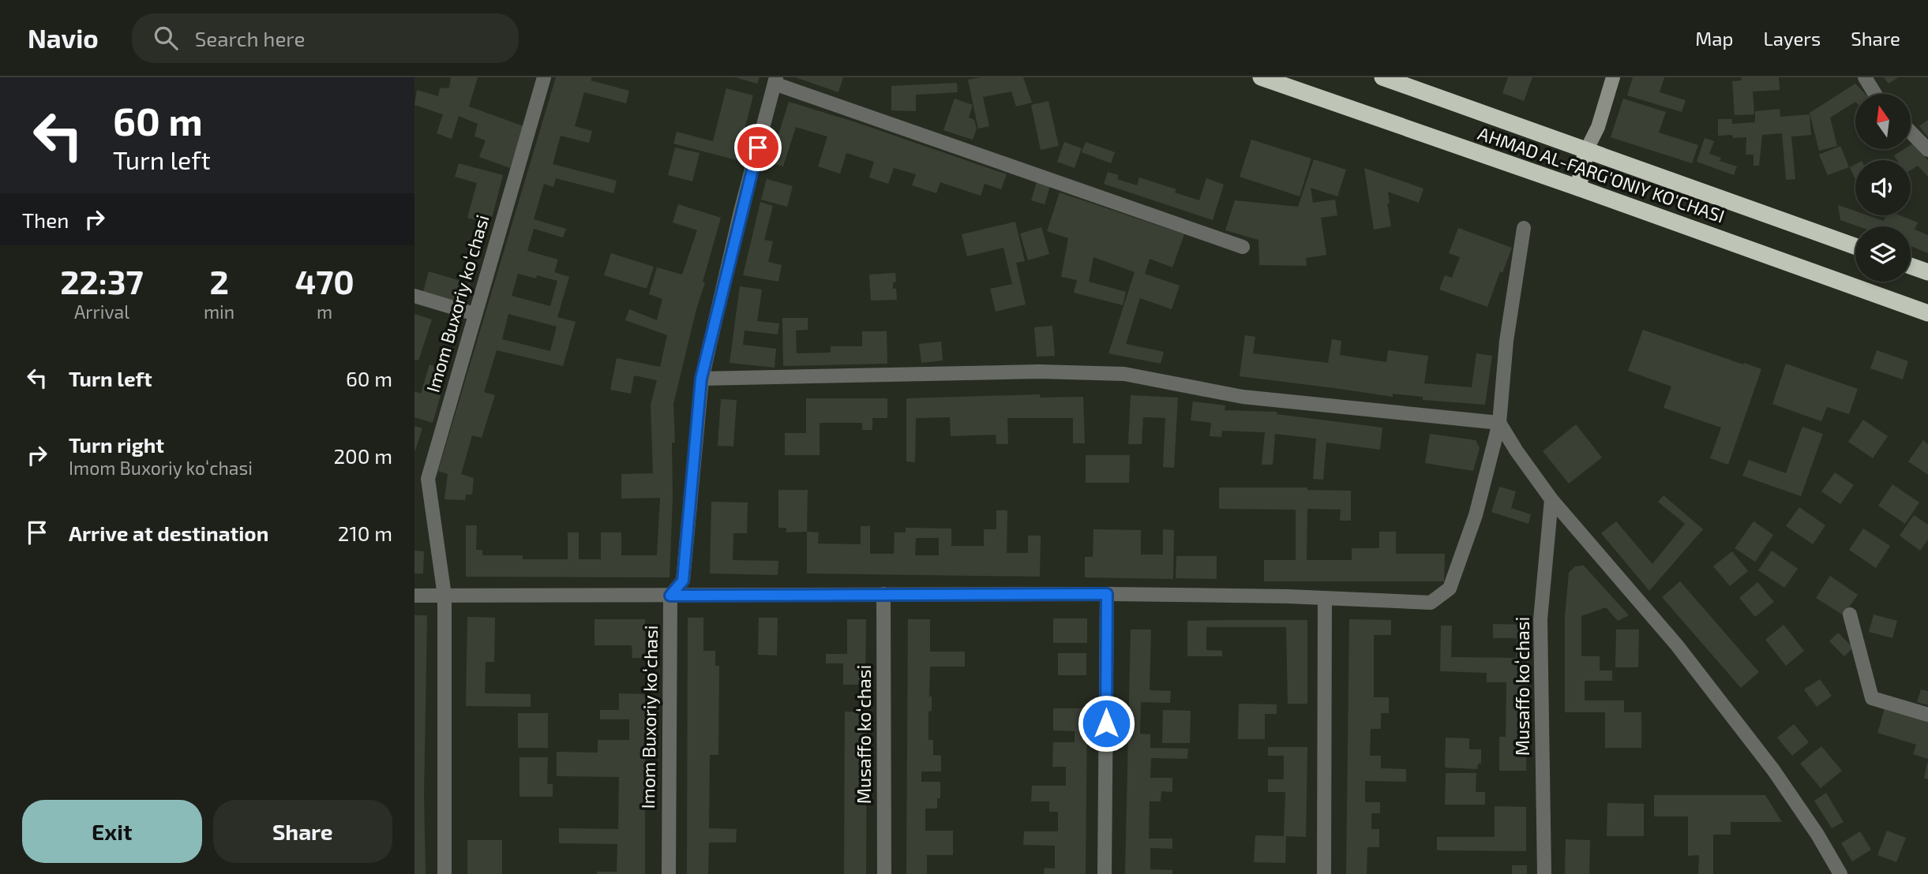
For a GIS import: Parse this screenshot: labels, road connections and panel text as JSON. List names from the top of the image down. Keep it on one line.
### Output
{"streets":{"highway":["AHMAD AL-FARG'ONIY KO'CHASI"],"street":["Imom Buxoriy koʻchasi","Musaffo koʻchasi"]},"north":"top","page":{"header":"Navio","search":"Search here","nav":["Map","Layers","Share"],"turn":["60 m","Turn left"],"then":"Then","eta":["22:37","Arrival","2","min","470","m"],"list":[{"name":"Turn left","value":"60 m"},{"name":"Turn right","note":"Imom Buxoriy koʻchasi","value":"200 m"},{"name":"Arrive at destination","value":"210 m"}],"buttons":["Exit","Share"]}}
